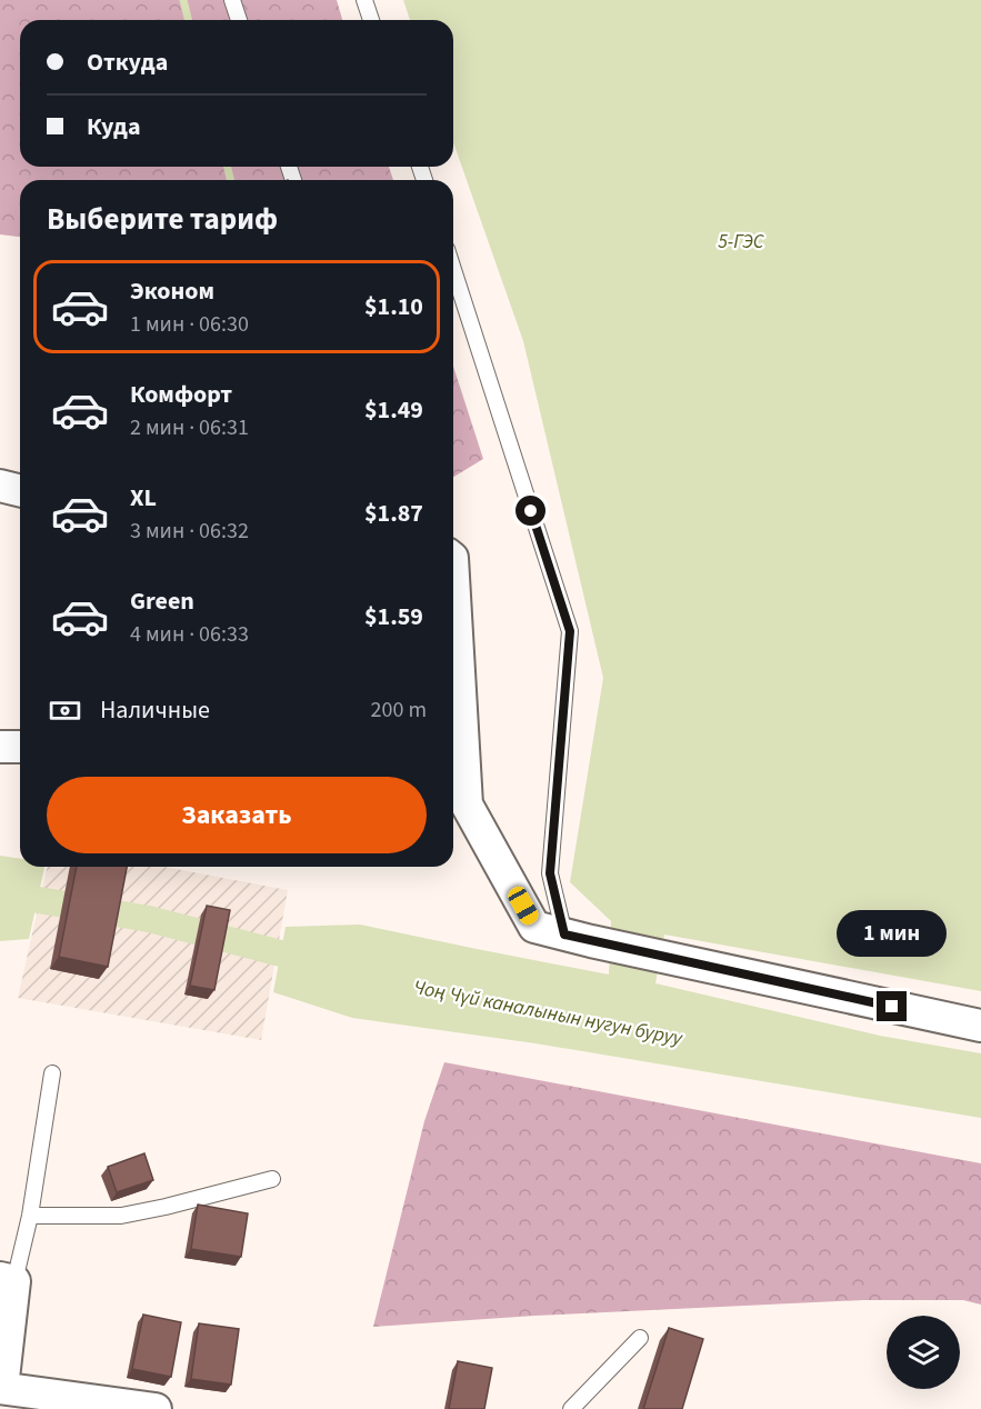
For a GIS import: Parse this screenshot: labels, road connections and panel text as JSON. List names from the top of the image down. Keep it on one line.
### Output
{"water":["5-ГЭС","Чоң Чүй каналынын нугун буруу"],"page":{"banner":["Откуда","Куда"],"heading":"Выберите тариф","list":[{"name":"Эконом","note":"1 мин · 06:30","value":"$1.10"},{"name":"Комфорт","note":"2 мин · 06:31","value":"$1.49"},{"name":"XL","note":"3 мин · 06:32","value":"$1.87"},{"name":"Green","note":"4 мин · 06:33","value":"$1.59"}],"pay":["Наличные","200 m"],"buttons":"Заказать","bubble":"1 мин"}}
